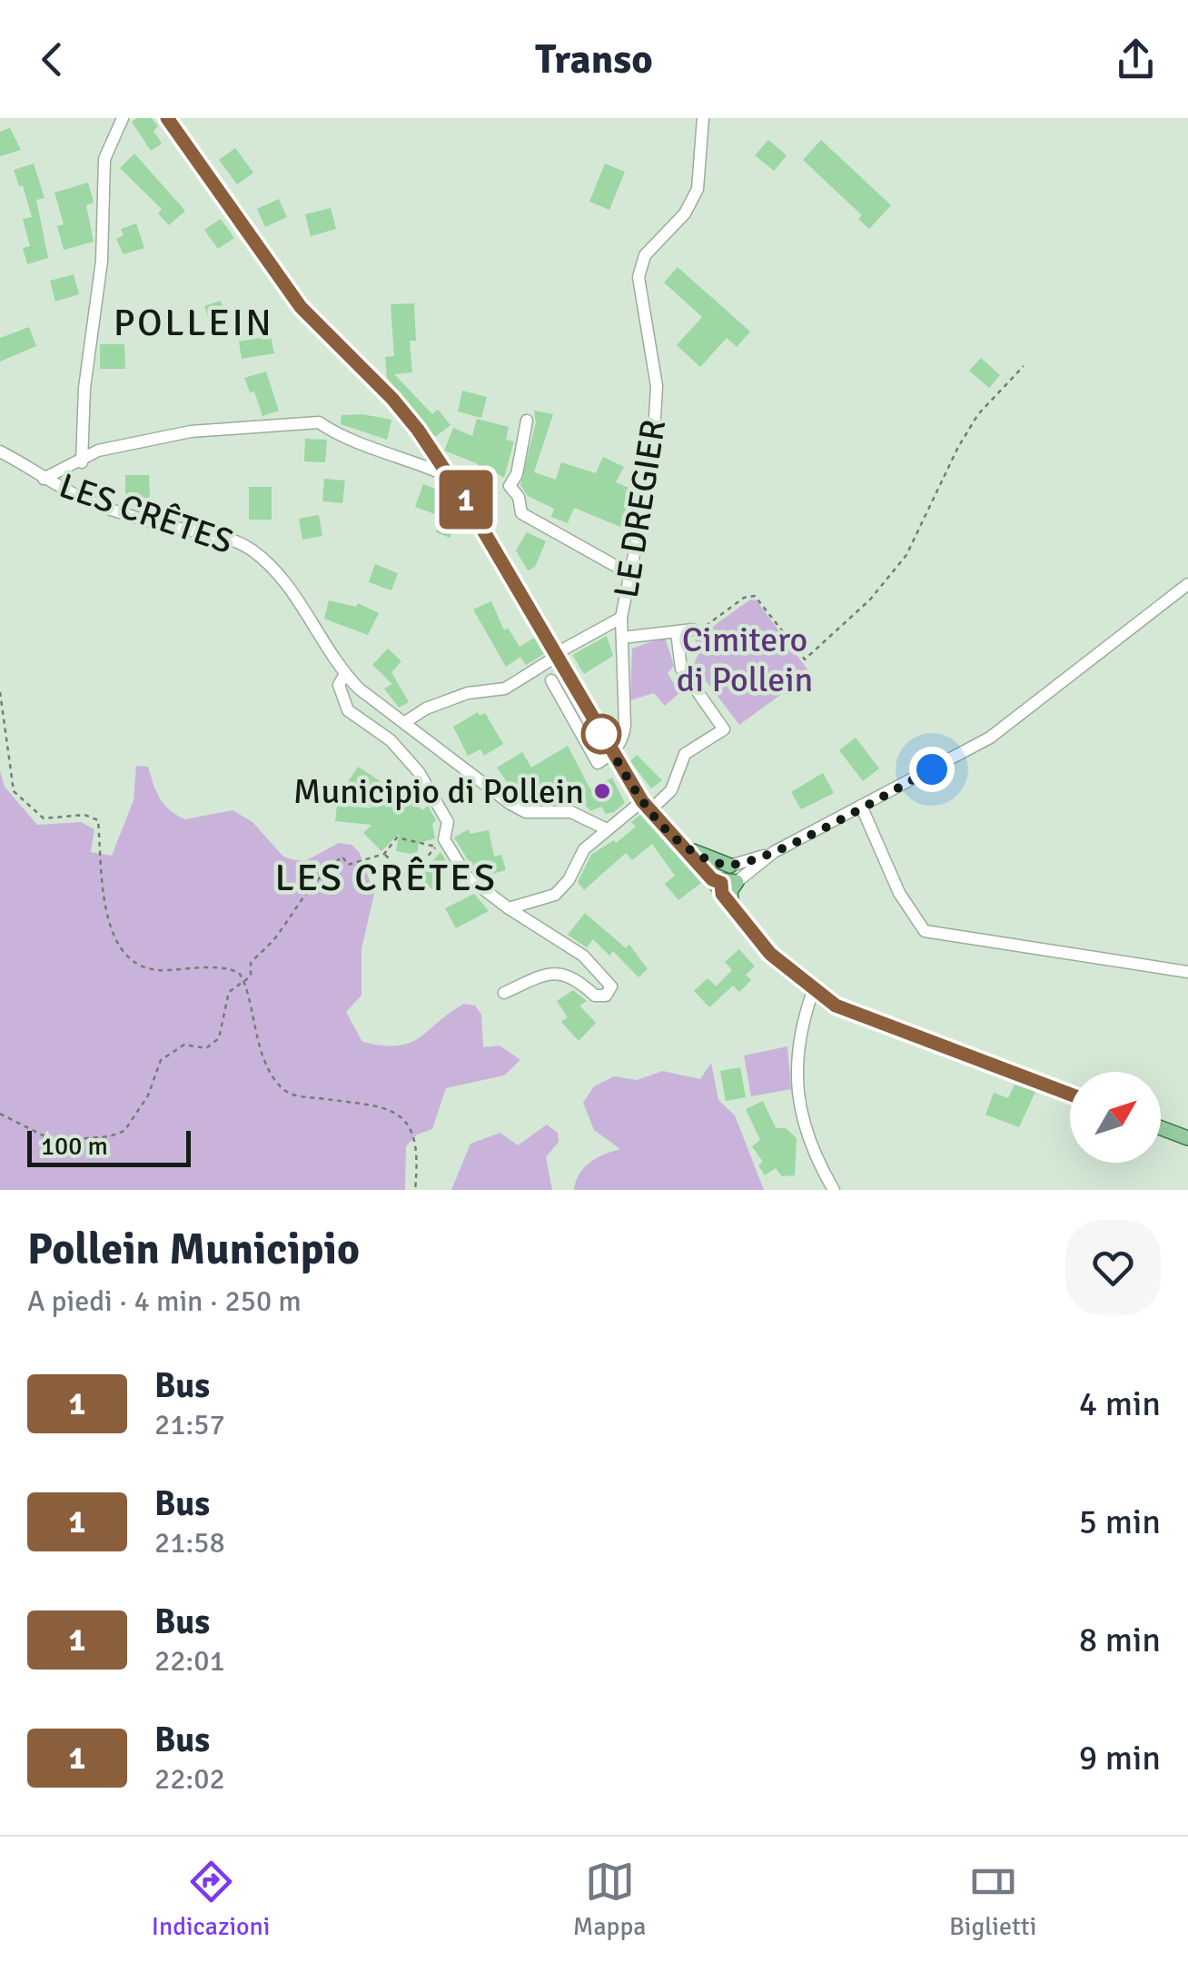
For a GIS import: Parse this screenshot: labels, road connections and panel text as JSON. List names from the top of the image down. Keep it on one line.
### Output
{"streets":{"street":["LE DREGIER","LES CRÊTES"]},"districts":["POLLEIN","LES CRÊTES"],"parks":["Cimitero di Pollein"],"places":["Municipio di Pollein"],"lines":["bus line 1"],"scale_bar":"100 m","north":"top right","page":{"header":"Transo","on_map":"1","scale":"100 m","heading":["Pollein Municipio","A piedi · 4 min · 250 m"],"list":[{"mark":"1","name":"Bus","note":"21:57","value":"4 min"},{"mark":"1","name":"Bus","note":"21:58","value":"5 min"},{"mark":"1","name":"Bus","note":"22:01","value":"8 min"},{"mark":"1","name":"Bus","note":"22:02","value":"9 min"}],"tabs":["Indicazioni","Mappa","Biglietti"]}}
